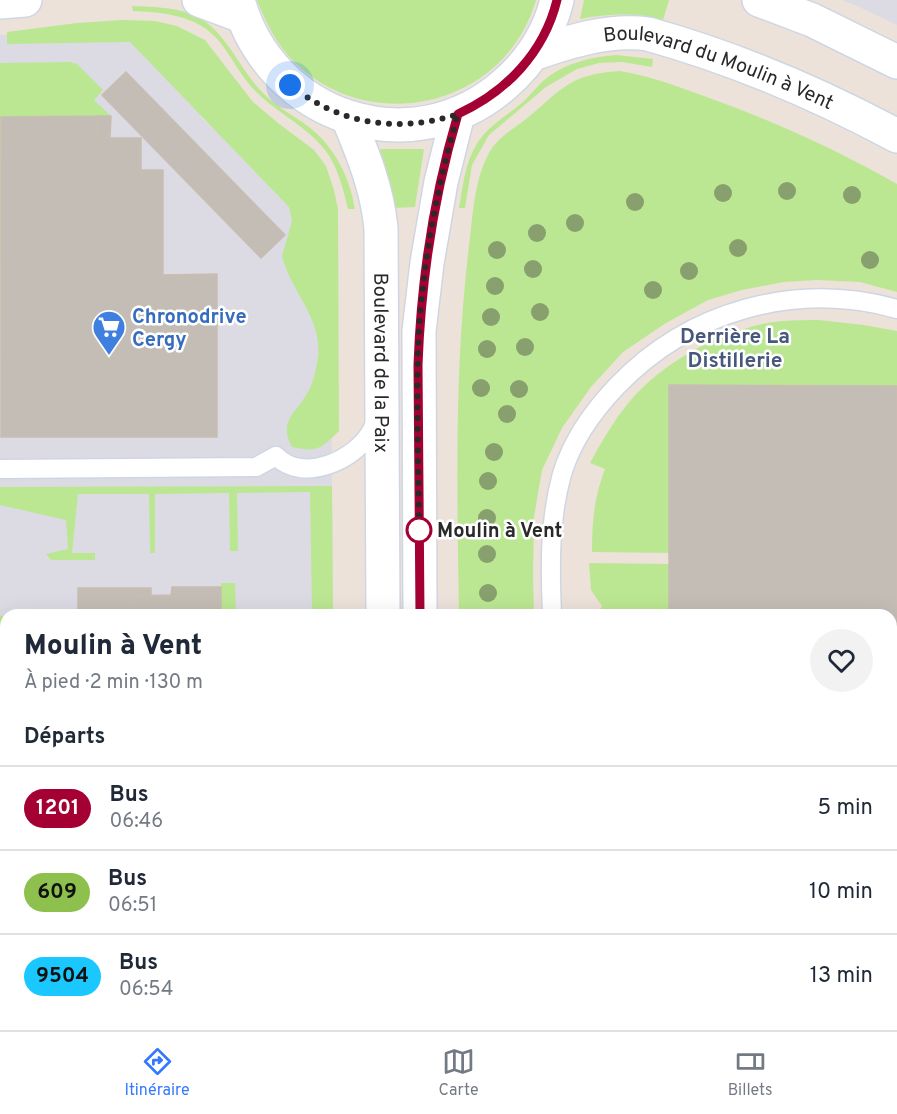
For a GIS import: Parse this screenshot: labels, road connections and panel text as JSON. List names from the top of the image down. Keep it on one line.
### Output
{"streets":{"main road":["Boulevard du Moulin à Vent","Boulevard de la Paix"]},"districts":["Derrière La Distillerie"],"places":{"supermarket":["Chronodrive Cergy"],"other":["Moulin à Vent"]},"lines":["bus line 1201"],"page":{"heading":[["Moulin à Vent","À pied · 2 min · 130 m"],"Départs"],"list":[{"mark":"1201","name":"Bus","note":"06:46","value":"5 min"},{"mark":"609","name":"Bus","note":"06:51","value":"10 min"},{"mark":"9504","name":"Bus","note":"06:54","value":"13 min"}],"tabs":["Itinéraire","Carte","Billets"]}}
